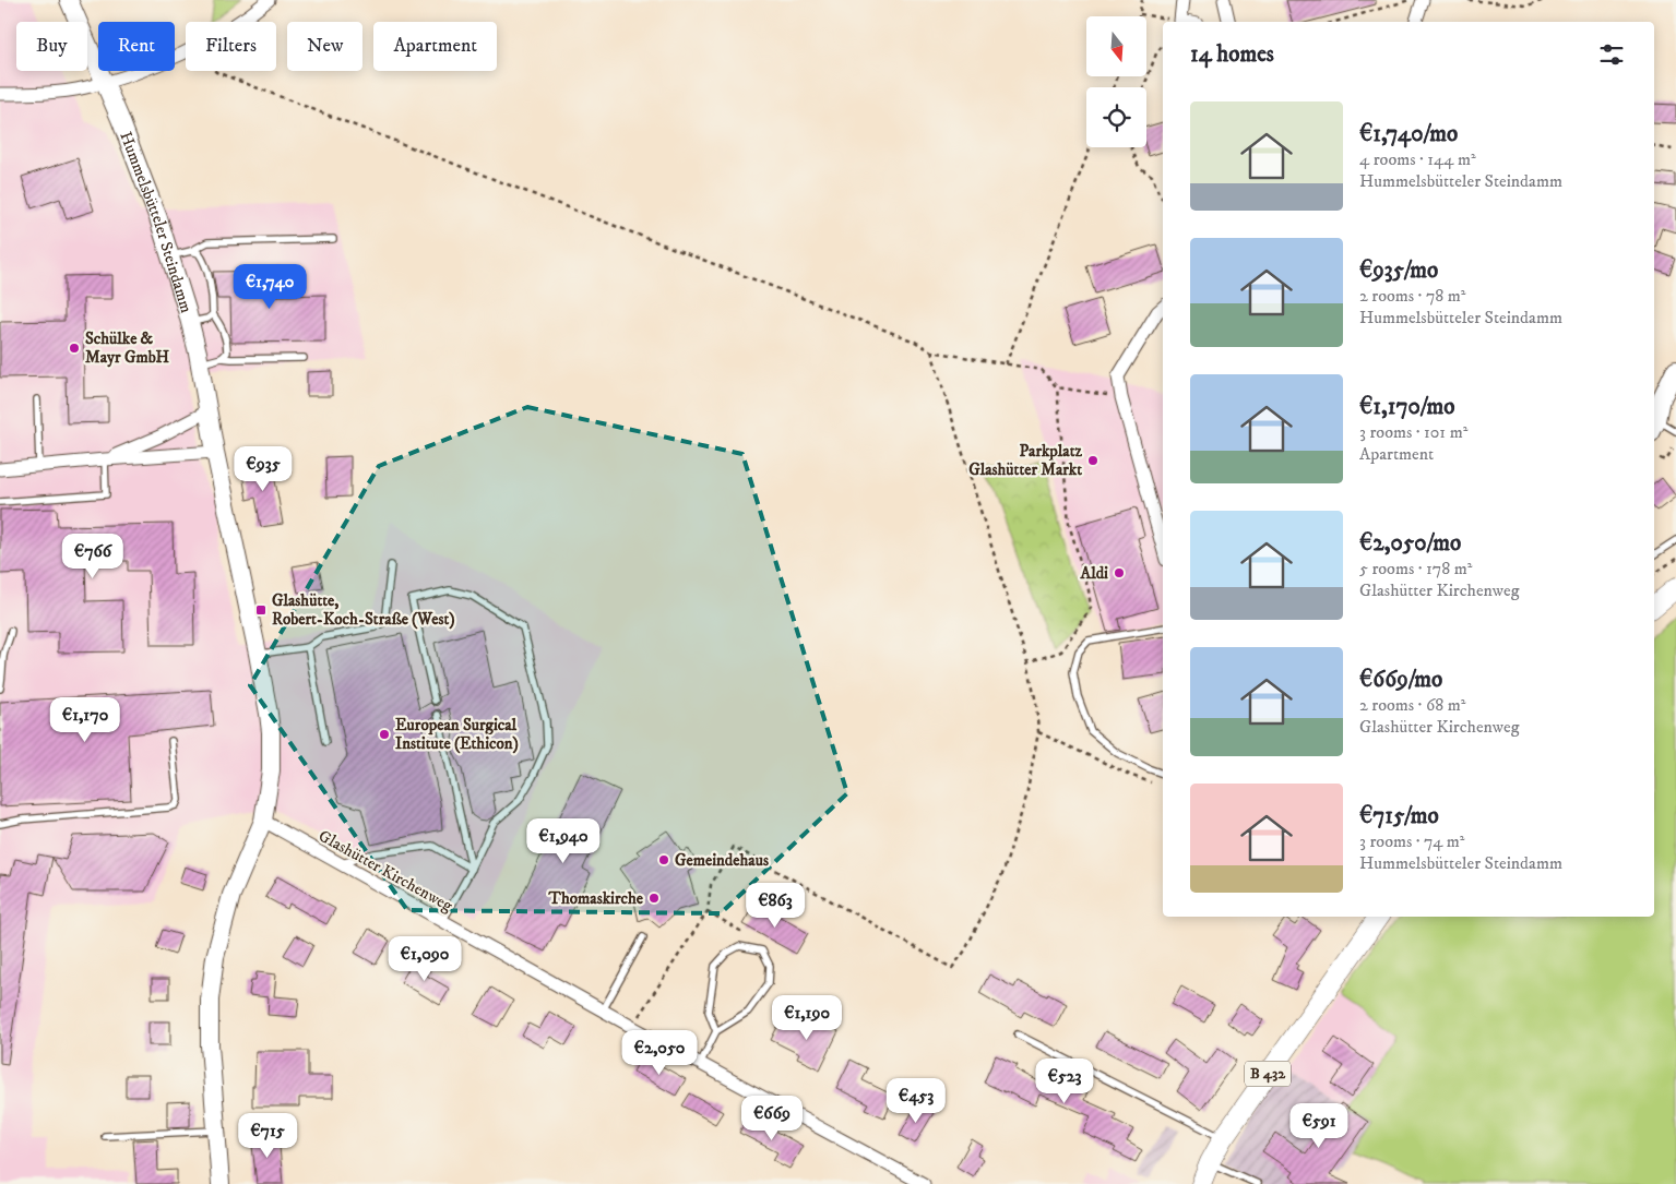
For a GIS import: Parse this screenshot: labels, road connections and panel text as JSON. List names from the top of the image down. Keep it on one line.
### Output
{"streets":{"main road":["B 432"],"street":["Hummelsbütteler Steindamm","Glashütter Kirchenweg"]},"crossings":[["Hummelsbütteler Steindamm","Glashütter Kirchenweg"]],"places":{"other":["Schülke & Mayr GmbH","Parkplatz Glashütter Markt","Aldi","European Surgical Institute (Ethicon)","Gemeindehaus","Thomaskirche"],"transit":["Glashütte, Robert-Koch-Straße (West)"]},"north":"bottom","page":{"chip":["Buy","Rent","Filters","New","Apartment"],"heading":"14 homes","list":[{"name":"€1,740/mo","note":"4 rooms · 144 m² · Hummelsbütteler Steindamm"},{"name":"€935/mo","note":"2 rooms · 78 m² · Hummelsbütteler Steindamm"},{"name":"€1,170/mo","note":"3 rooms · 101 m² · Apartment"},{"name":"€2,050/mo","note":"5 rooms · 178 m² · Glashütter Kirchenweg"},{"name":"€669/mo","note":"2 rooms · 68 m² · Glashütter Kirchenweg"},{"name":"€715/mo","note":"3 rooms · 74 m² · Hummelsbütteler Steindamm"}],"price":["€1,740","€935","€766","€1,170","€1,940","€863","€1,090","€1,190","€2,050","€523","€453","€669","€591","€715"]}}
